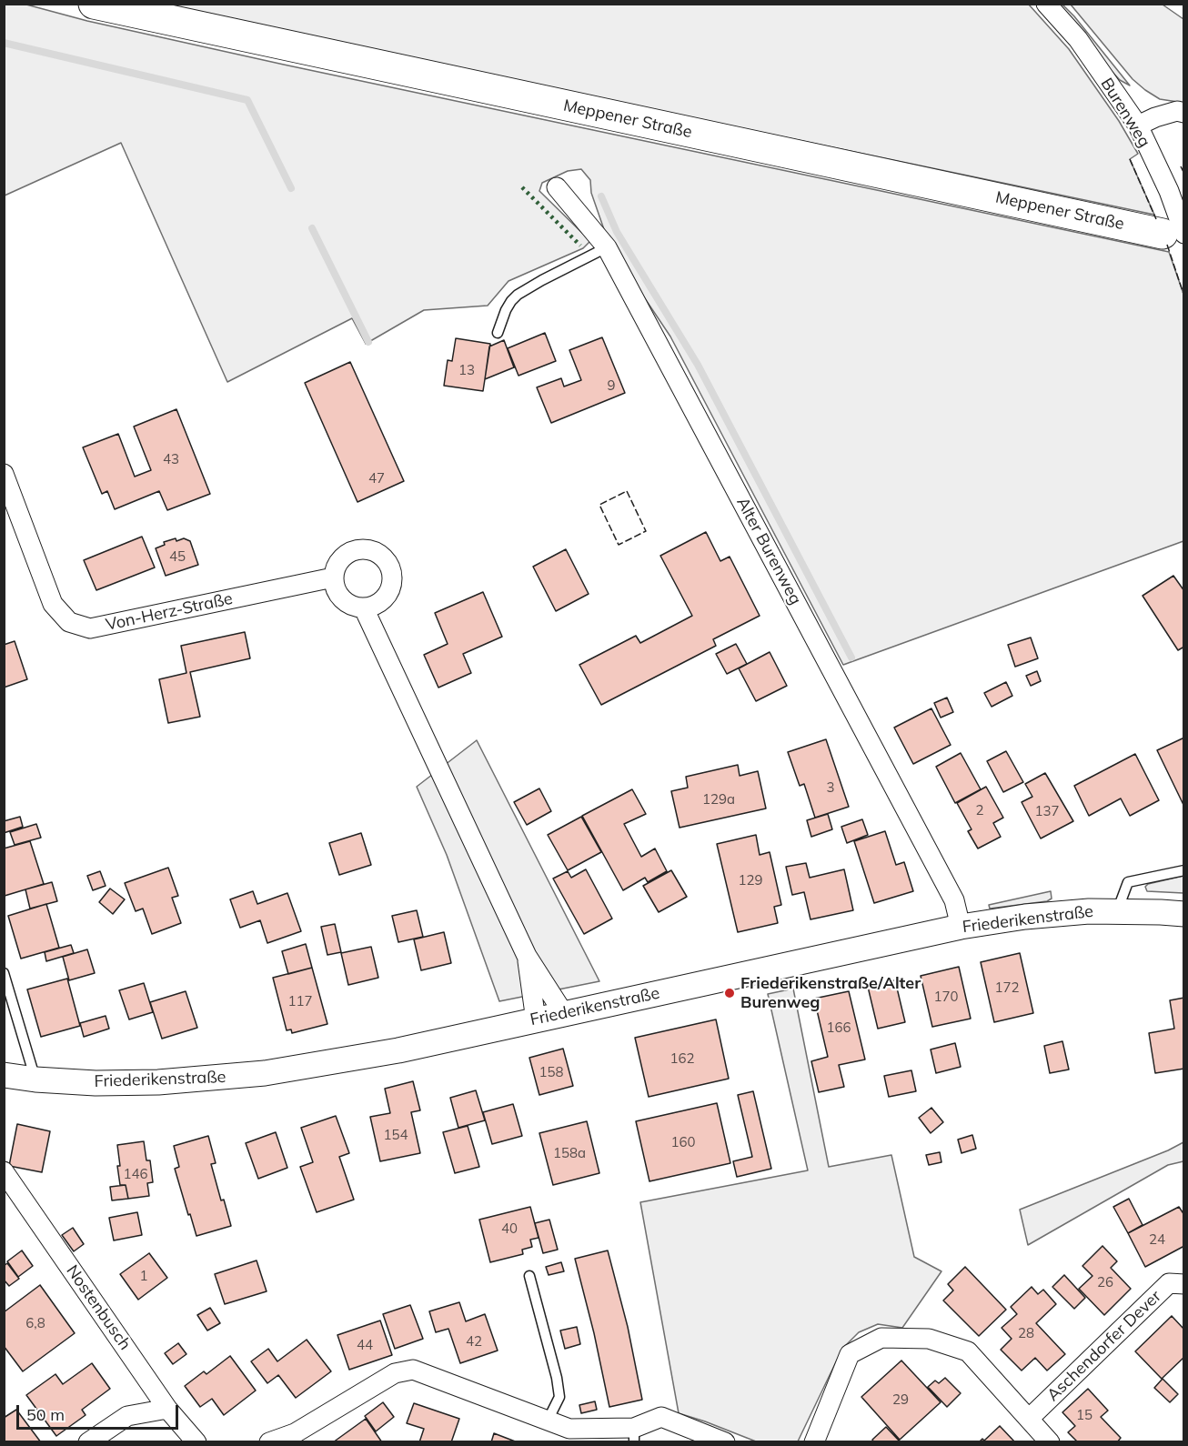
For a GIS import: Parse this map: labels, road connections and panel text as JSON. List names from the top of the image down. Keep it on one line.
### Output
{"streets":{"main road":["Meppener Straße"],"street":["Burenweg","Alter Burenweg","Von-Herz-Straße","Friederikenstraße","Nostenbusch","Aschendorfer Dever"]},"crossings":[["Burenweg","Meppener Straße"],["Alter Burenweg","Friederikenstraße"]],"places":["Friederikenstraße/Alter Burenweg"],"house_numbers":["13","9","43","47","45","3","129a","2","137","129","172","170","117","166","162","158","154","160","158a","146","40","24","1","26","6,8","28","42","44","29","15"],"scale_bar":"50 m"}
